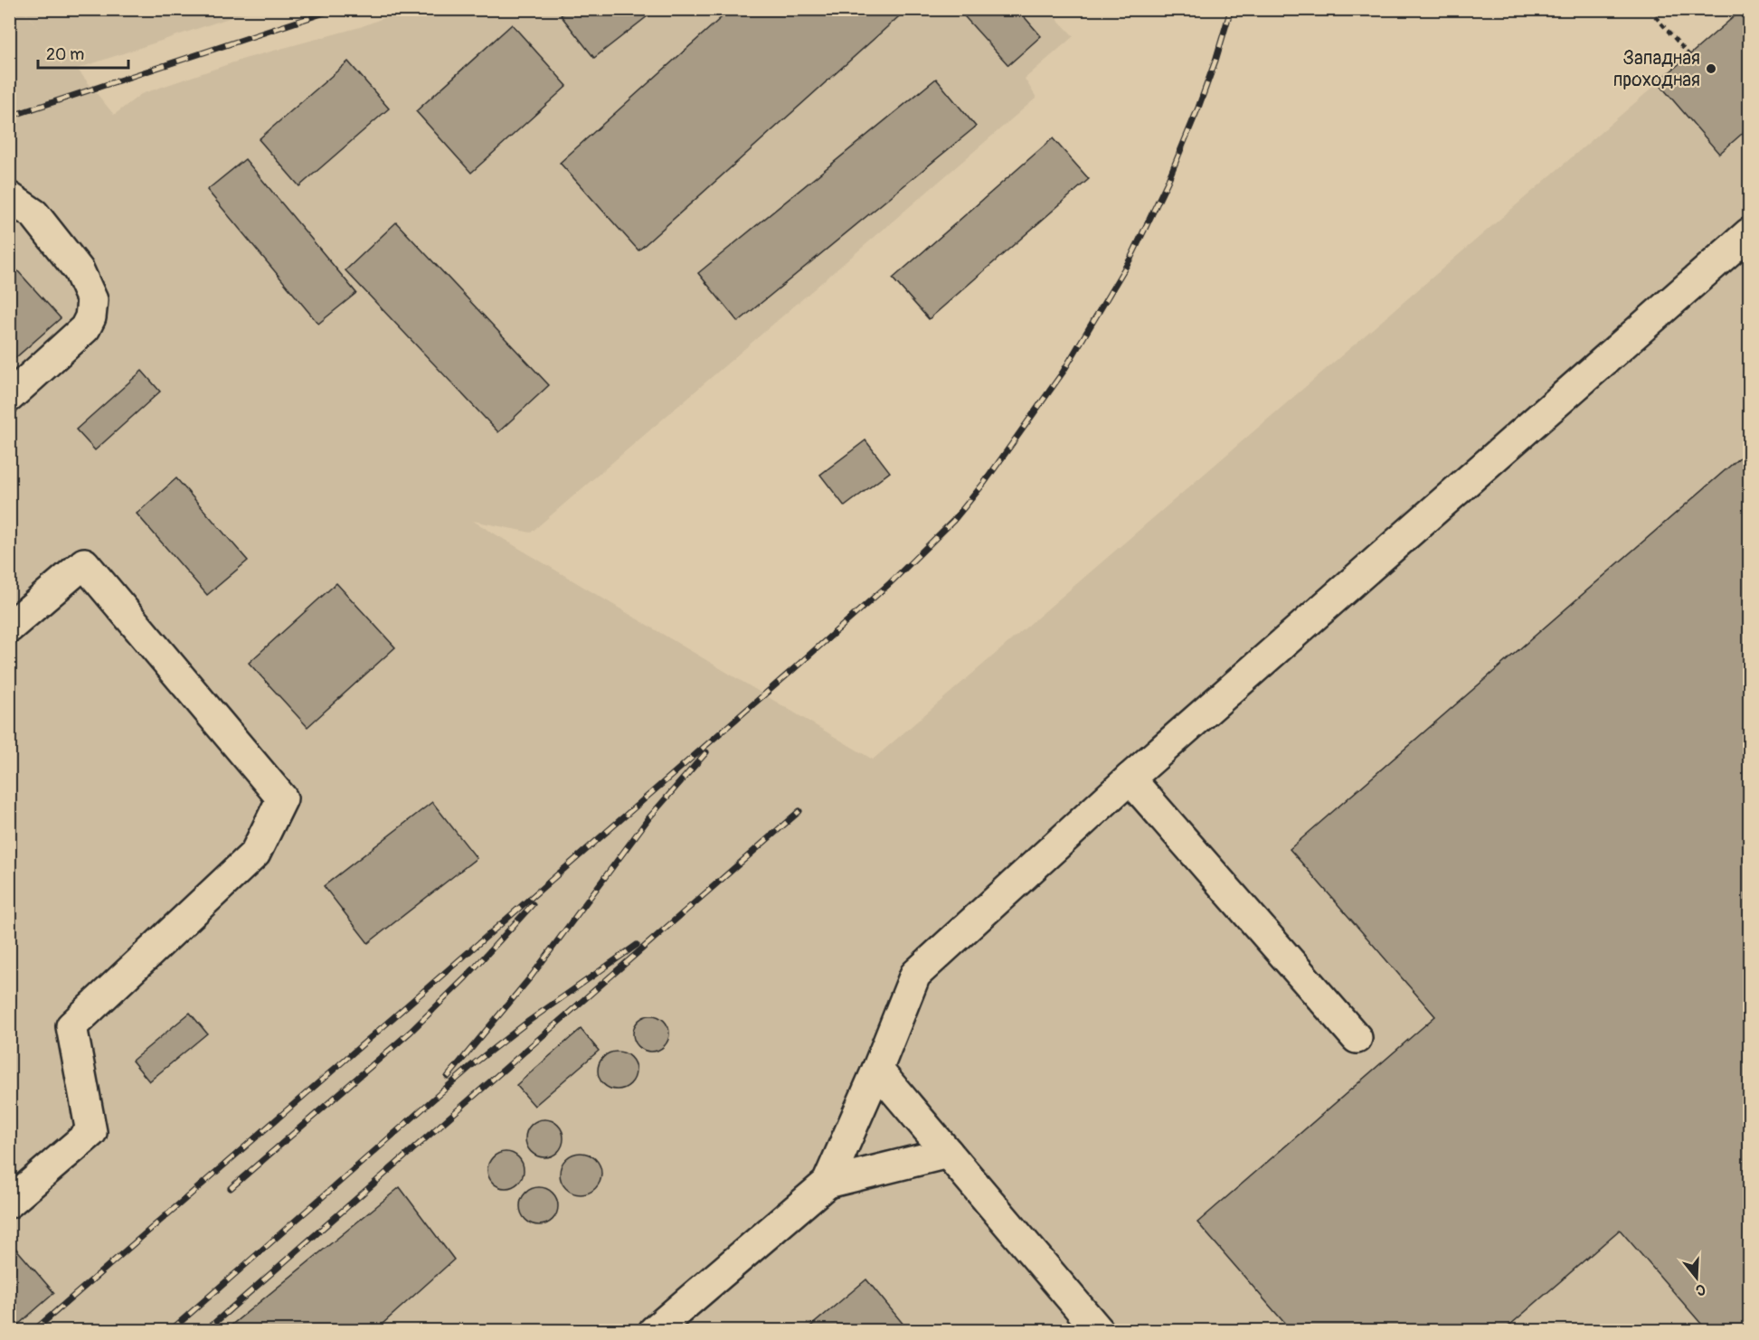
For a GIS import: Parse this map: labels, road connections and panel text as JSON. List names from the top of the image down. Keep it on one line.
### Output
{"places":["Западная проходная"],"scale_bar":"20 m","north":"bottom"}
